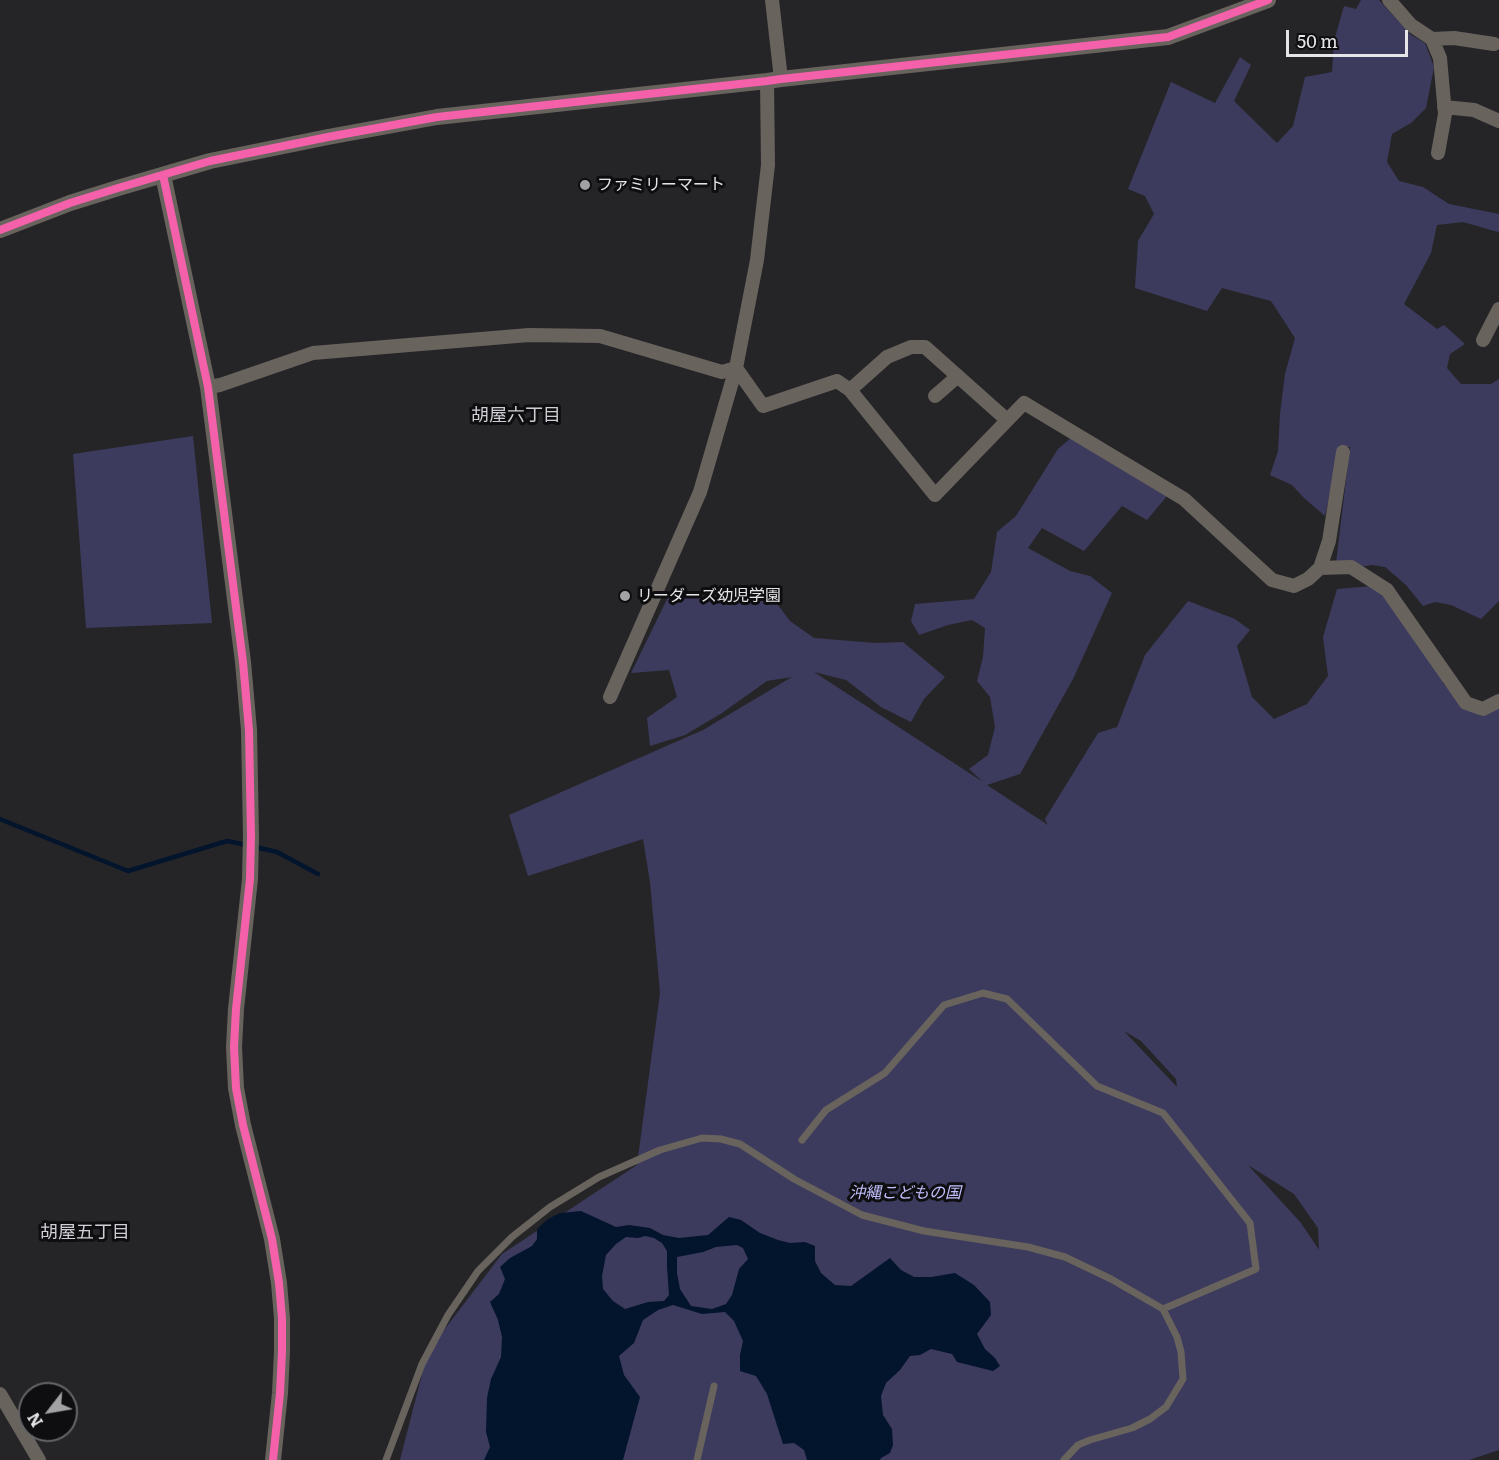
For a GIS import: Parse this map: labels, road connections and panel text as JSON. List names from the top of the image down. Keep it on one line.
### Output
{"districts":["胡屋六丁目","胡屋五丁目"],"parks":["沖縄こどもの国"],"places":["ファミリーマート","リーダーズ幼児学園"],"scale_bar":"50 m","north":"bottom left"}
